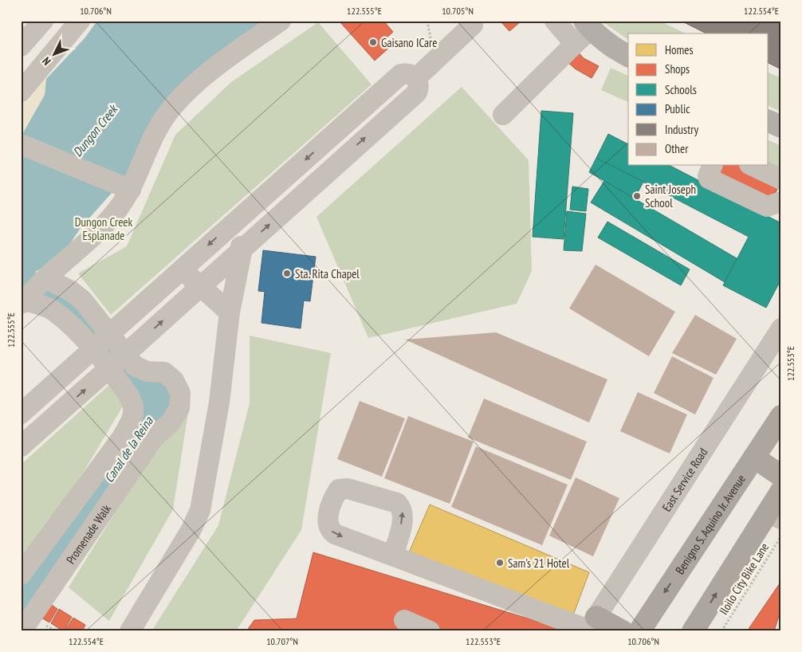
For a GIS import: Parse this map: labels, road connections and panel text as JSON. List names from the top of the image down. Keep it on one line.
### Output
{"streets":{"highway":["Benigno S. Aquino Jr. Avenue"],"street":["East Service Road","Promenade Walk"],"path":["Iloilo City Bike Lane"]},"water":["Dungon Creek","Canal de la Reina"],"parks":["Dungon Creek Esplanade"],"places":["Gaisano ICare","Saint Joseph School","Sta. Rita Chapel","Sam's 21 Hotel"],"legend":["Homes","Shops","Schools","Public","Industry","Other"],"north":"bottom left","coordinates":["10.706°N","122.555°E","10.705°N","122.554°E","122.553°E","10.707°N"]}
